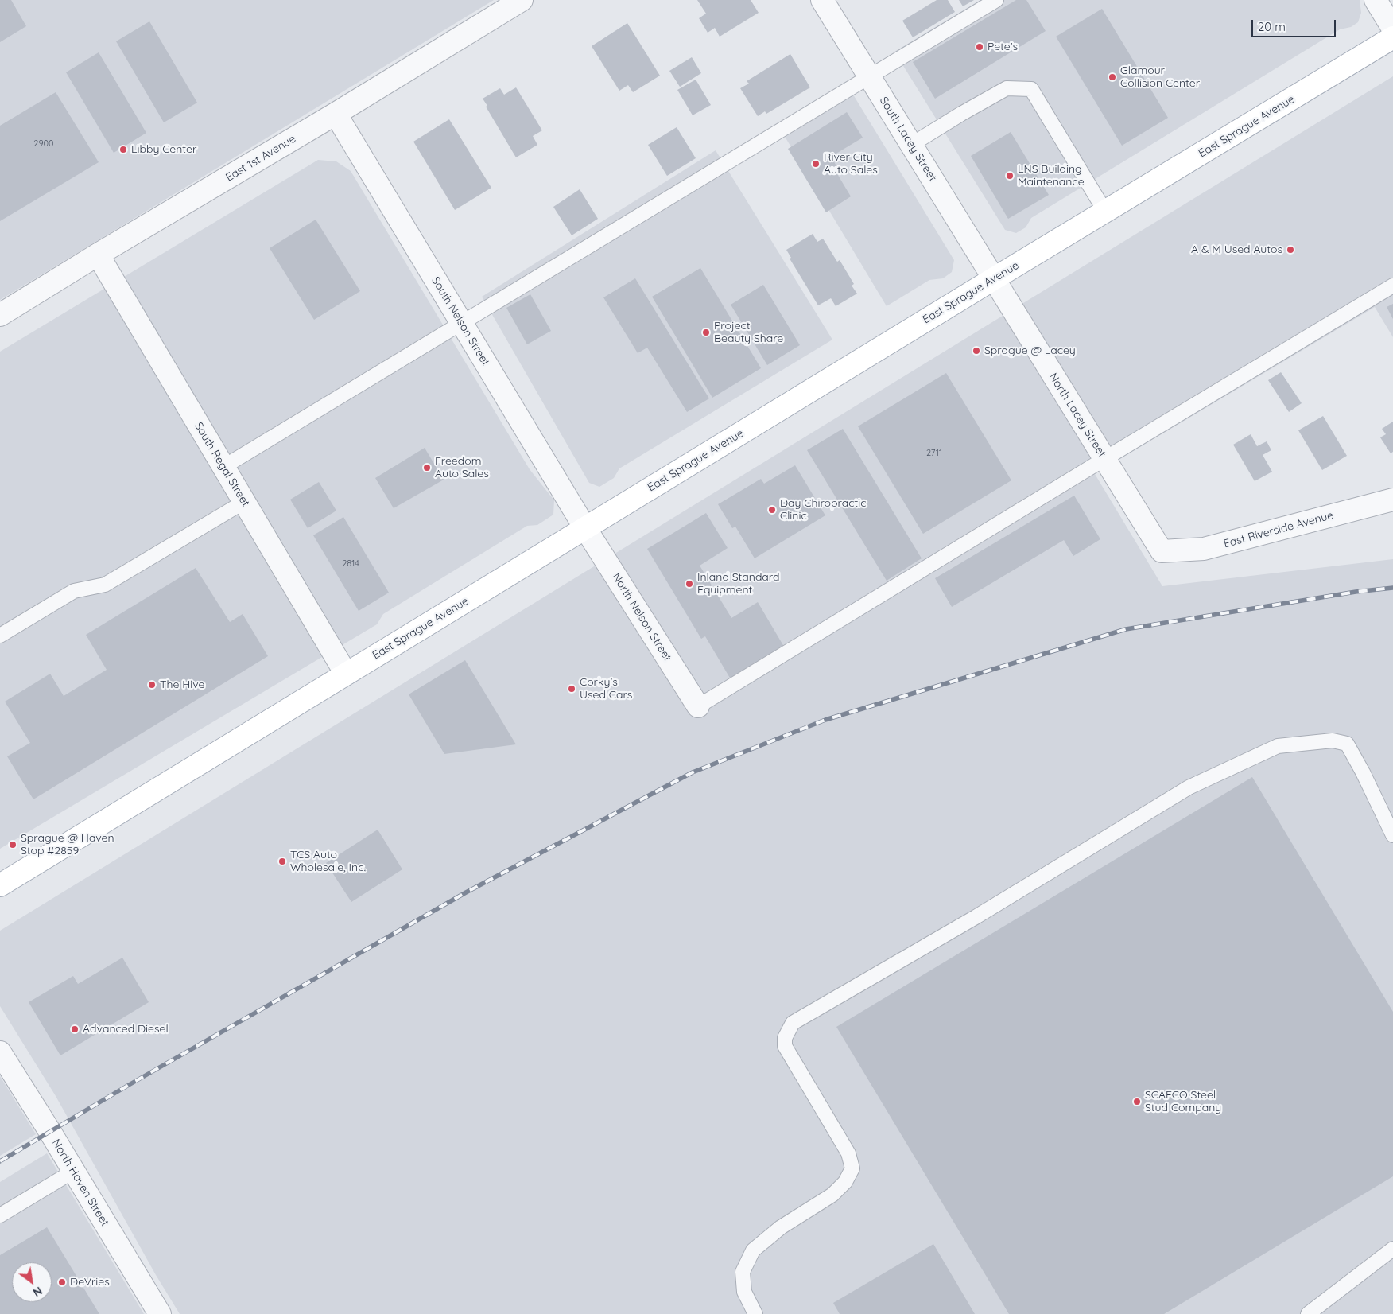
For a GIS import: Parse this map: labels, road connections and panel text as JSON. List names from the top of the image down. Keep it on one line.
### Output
{"streets":{"main road":["East Sprague Avenue"],"street":["South Lacey Street","East 1st Avenue","South Nelson Street","North Lacey Street","South Regal Street","East Riverside Avenue","North Nelson Street","North Haven Street"]},"crossings":[["East Sprague Avenue","South Lacey Street"],["East Sprague Avenue","South Nelson Street"],["East Sprague Avenue","North Lacey Street"],["East Sprague Avenue","South Regal Street"],["East Sprague Avenue","North Nelson Street"],["South Lacey Street","North Lacey Street"],["East 1st Avenue","South Nelson Street"],["East 1st Avenue","South Regal Street"],["South Nelson Street","North Nelson Street"],["North Lacey Street","East Riverside Avenue"]],"places":["Pete's","Glamour Collision Center","Libby Center","River City Auto Sales","LNS Building Maintenance","A & M Used Autos","Project Beauty Share","Sprague @ Lacey","Freedom Auto Sales","Day Chiropractic Clinic","Inland Standard Equipment","The Hive","Corky's Used Cars","Sprague @ Haven Stop #2859","TCS Auto Wholesale, Inc.","Advanced Diesel","SCAFCO Steel Stud Company","DeVries"],"house_numbers":["2900","2711","2814"],"scale_bar":"20 m","north":"bottom right"}
